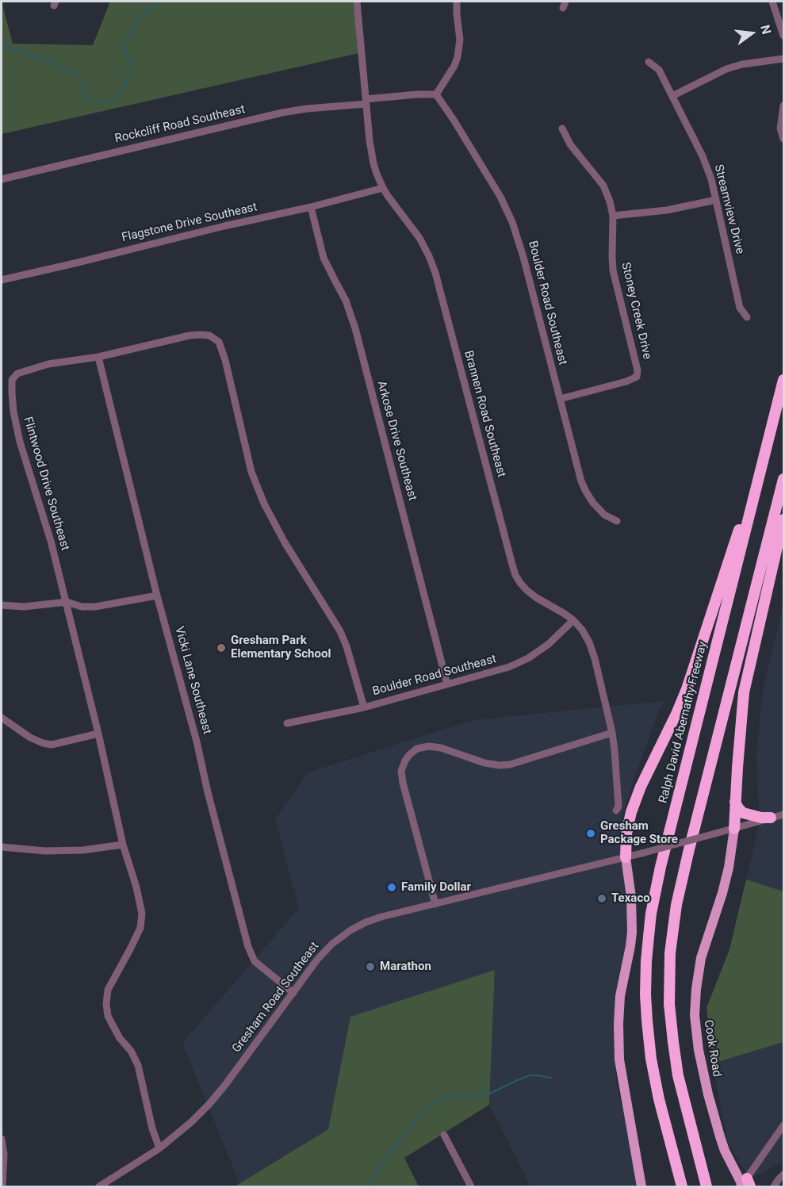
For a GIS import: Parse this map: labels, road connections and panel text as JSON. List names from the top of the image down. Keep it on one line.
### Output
{"streets":{"highway":["Ralph David Abernathy Freeway"],"main road":["Cook Road"],"street":["Rockcliff Road Southeast","Streamview Drive","Flagstone Drive Southeast","Boulder Road Southeast","Stoney Creek Drive","Brannen Road Southeast","Arkose Drive Southeast","Flintwood Drive Southeast","Vicki Lane Southeast","Gresham Road Southeast"]},"crossings":[["Rockcliff Road Southeast","Boulder Road Southeast"],["Rockcliff Road Southeast","Brannen Road Southeast"],["Flagstone Drive Southeast","Brannen Road Southeast"],["Flagstone Drive Southeast","Arkose Drive Southeast"],["Boulder Road Southeast","Stoney Creek Drive"],["Boulder Road Southeast","Brannen Road Southeast"],["Boulder Road Southeast","Arkose Drive Southeast"],["Boulder Road Southeast","Flintwood Drive Southeast"],["Flintwood Drive Southeast","Vicki Lane Southeast"],["Flintwood Drive Southeast","Gresham Road Southeast"],["Vicki Lane Southeast","Gresham Road Southeast"],["Gresham Road Southeast","Cook Road"]],"places":["Gresham Park Elementary School","Gresham Package Store","Family Dollar","Texaco","Marathon"],"north":"right"}
